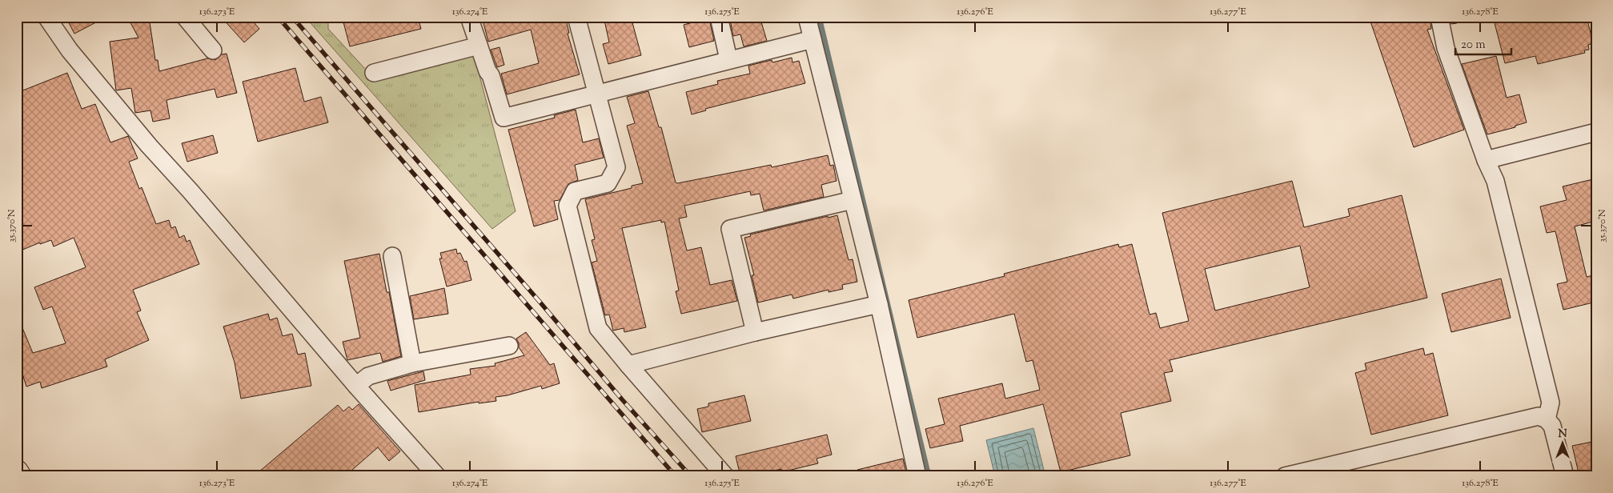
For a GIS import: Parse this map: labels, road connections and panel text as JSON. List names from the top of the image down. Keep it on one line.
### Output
{"scale_bar":"20 m","north":"top","coordinates":["136.273°E","136.274°E","136.275°E","136.276°E","136.277°E","136.278°E","35.370°N"]}
